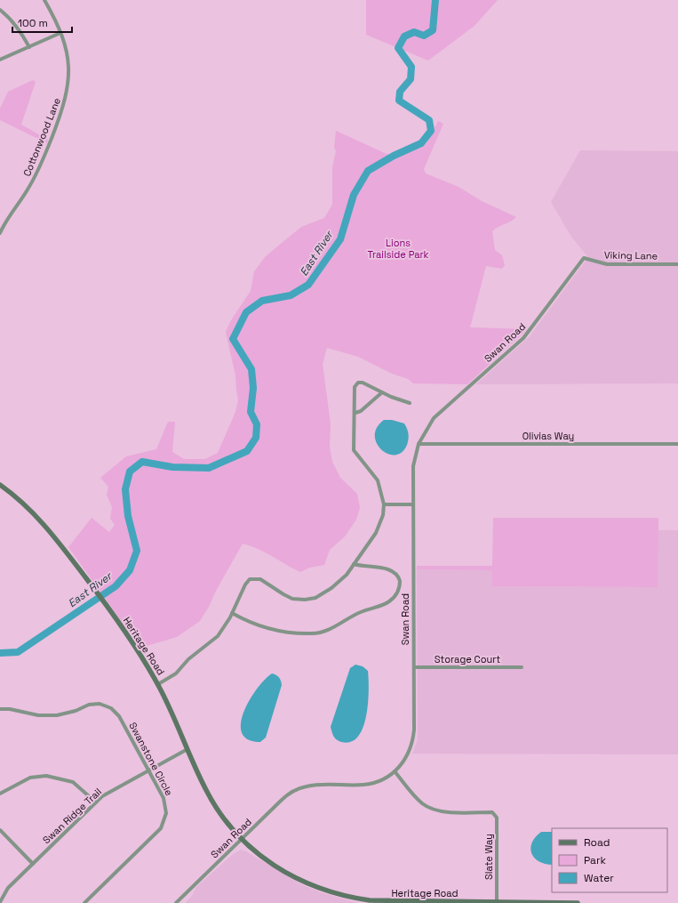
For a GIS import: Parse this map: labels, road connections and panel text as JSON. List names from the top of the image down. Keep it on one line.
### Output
{"streets":{"main road":["Heritage Road"],"street":["Cottonwood Lane","Viking Lane","Swan Road","Olivias Way","Storage Court","Swanstone Circle","Swan Ridge Trail","Slate Way"]},"crossings":[["Viking Lane","Swan Road"],["Swan Road","Olivias Way"],["Swan Road","Heritage Road"],["Swan Road","Storage Court"],["Swan Road","Slate Way"],["Heritage Road","Swan Ridge Trail"],["Heritage Road","Slate Way"],["Swanstone Circle","Swan Ridge Trail"]],"water":["East River"],"parks":["Lions Trailside Park"],"legend":["Road","Park","Water"],"scale_bar":"100 m"}
